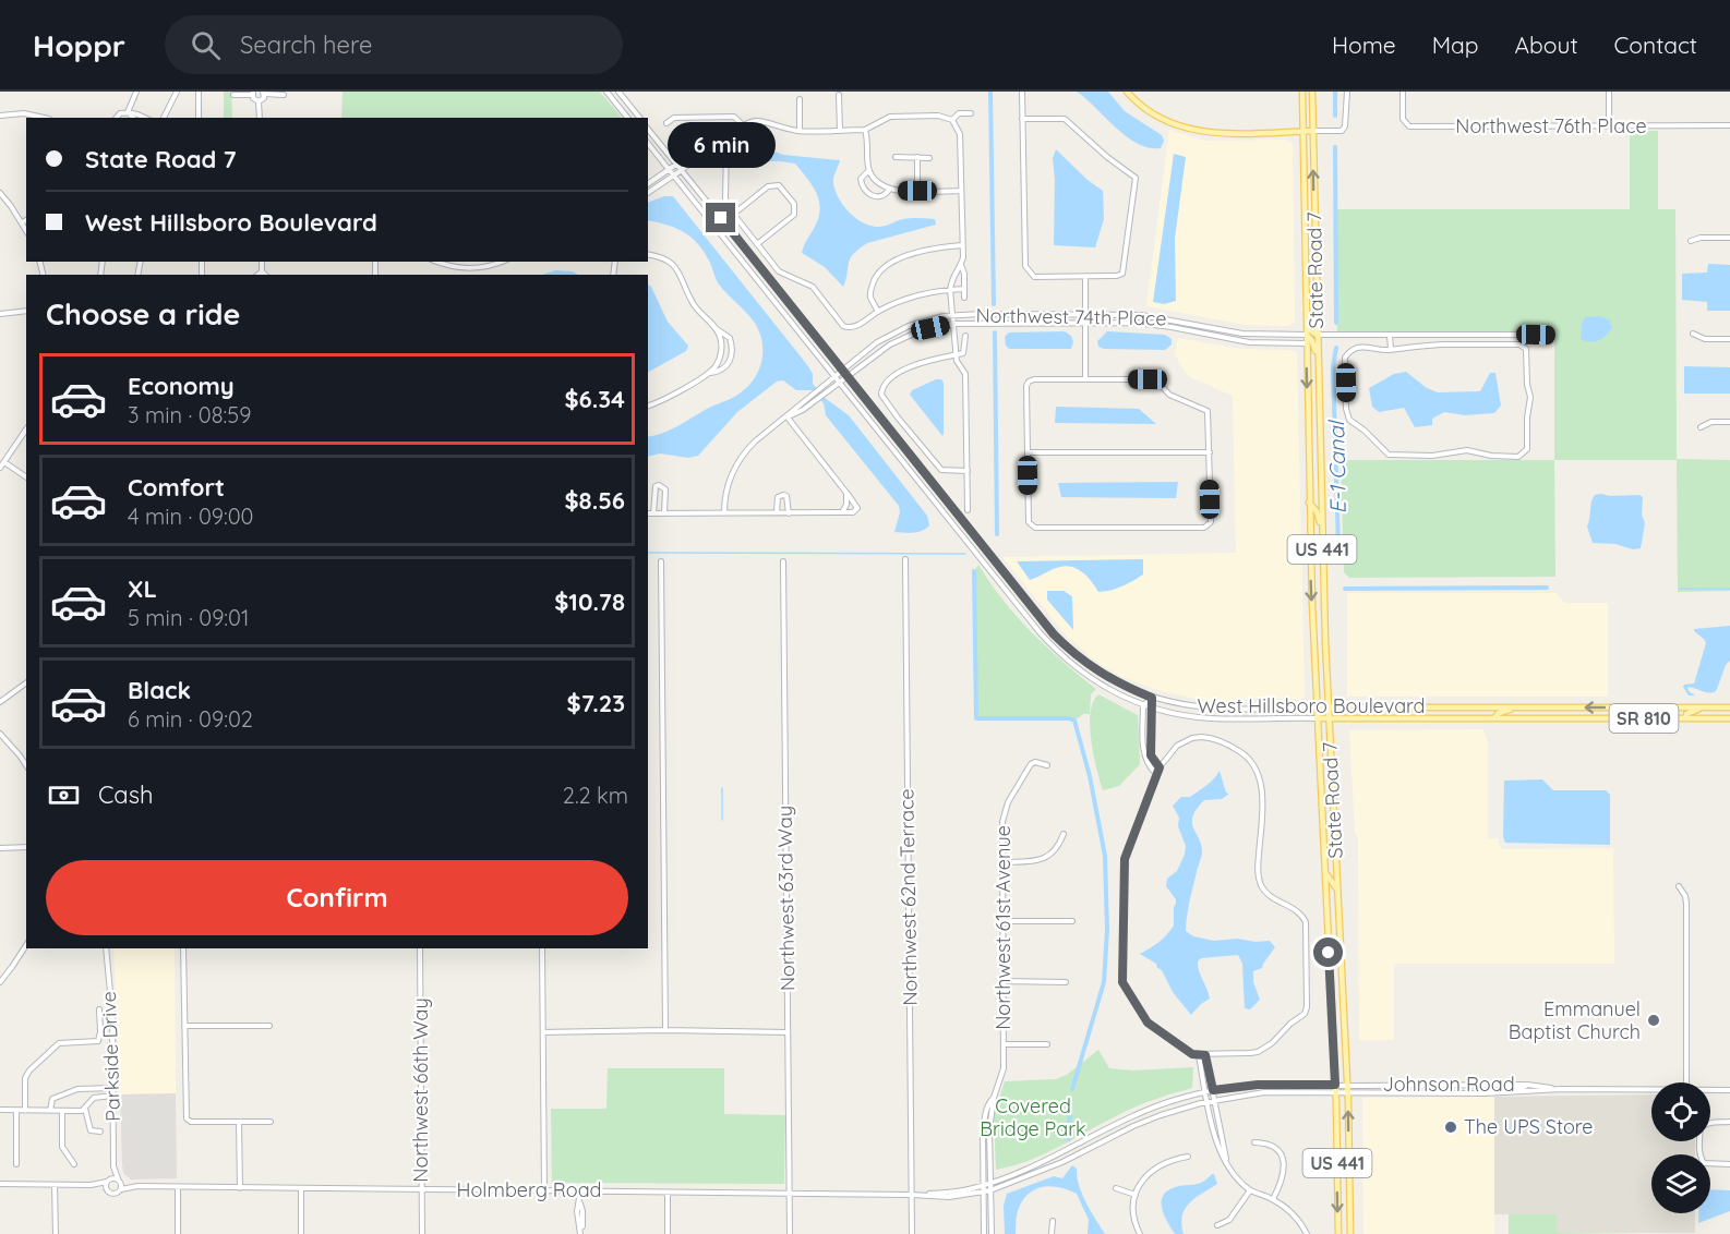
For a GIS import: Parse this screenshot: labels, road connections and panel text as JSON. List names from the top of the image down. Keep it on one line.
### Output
{"streets":{"main road":["State Road 7","US 441","West Hillsboro Boulevard","SR 810"],"street":["Northwest 76th Place","Northwest 74th Place","Northwest 62nd Terrace","Northwest 63rd Way","Northwest 61st Avenue","Parkside Drive","Johnson Road","Northwest 66th Way","Holmberg Road"]},"crossings":[["State Road 7","Northwest 74th Place"],["State Road 7","West Hillsboro Boulevard"],["State Road 7","Johnson Road"],["State Road 7","Holmberg Road"],["Northwest 74th Place","West Hillsboro Boulevard"],["Northwest 62nd Terrace","Holmberg Road"],["Northwest 63rd Way","Holmberg Road"],["Northwest 61st Avenue","Holmberg Road"],["Parkside Drive","Holmberg Road"],["Johnson Road","Holmberg Road"],["Northwest 66th Way","Holmberg Road"]],"water":["E-1 Canal"],"parks":["Covered Bridge Park"],"places":["Emmanuel Baptist Church","The UPS Store"],"page":{"header":"Hoppr","search":"Search here","nav":["Home","Map","About","Contact"],"banner":["State Road 7","West Hillsboro Boulevard"],"bubble":"6 min","heading":"Choose a ride","list":[{"name":"Economy","note":"3 min · 08:59","value":"$6.34"},{"name":"Comfort","note":"4 min · 09:00","value":"$8.56"},{"name":"XL","note":"5 min · 09:01","value":"$10.78"},{"name":"Black","note":"6 min · 09:02","value":"$7.23"}],"pay":["Cash","2.2 km"],"buttons":"Confirm"}}
